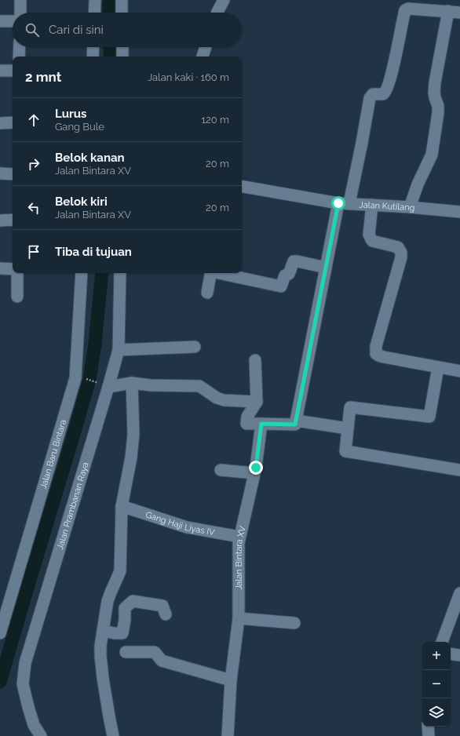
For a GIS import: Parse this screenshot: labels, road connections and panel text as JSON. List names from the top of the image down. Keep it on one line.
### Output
{"streets":{"street":["Jalan Kutilang","Jalan Baru Bintara","Jalan Prambanan Raya","Gang Haji Liyas IV","Jalan Bintara XV"]},"crossings":[["Gang Haji Liyas IV","Jalan Bintara XV"]],"page":{"search":"Cari di sini","heading":["2 mnt","Jalan kaki · 160 m"],"list":[["Lurus","Gang Bule","120 m"],["Belok kanan","Jalan Bintara XV","20 m"],["Belok kiri","Jalan Bintara XV","20 m"],"Tiba di tujuan"],"map_buttons":["+","−"]}}
